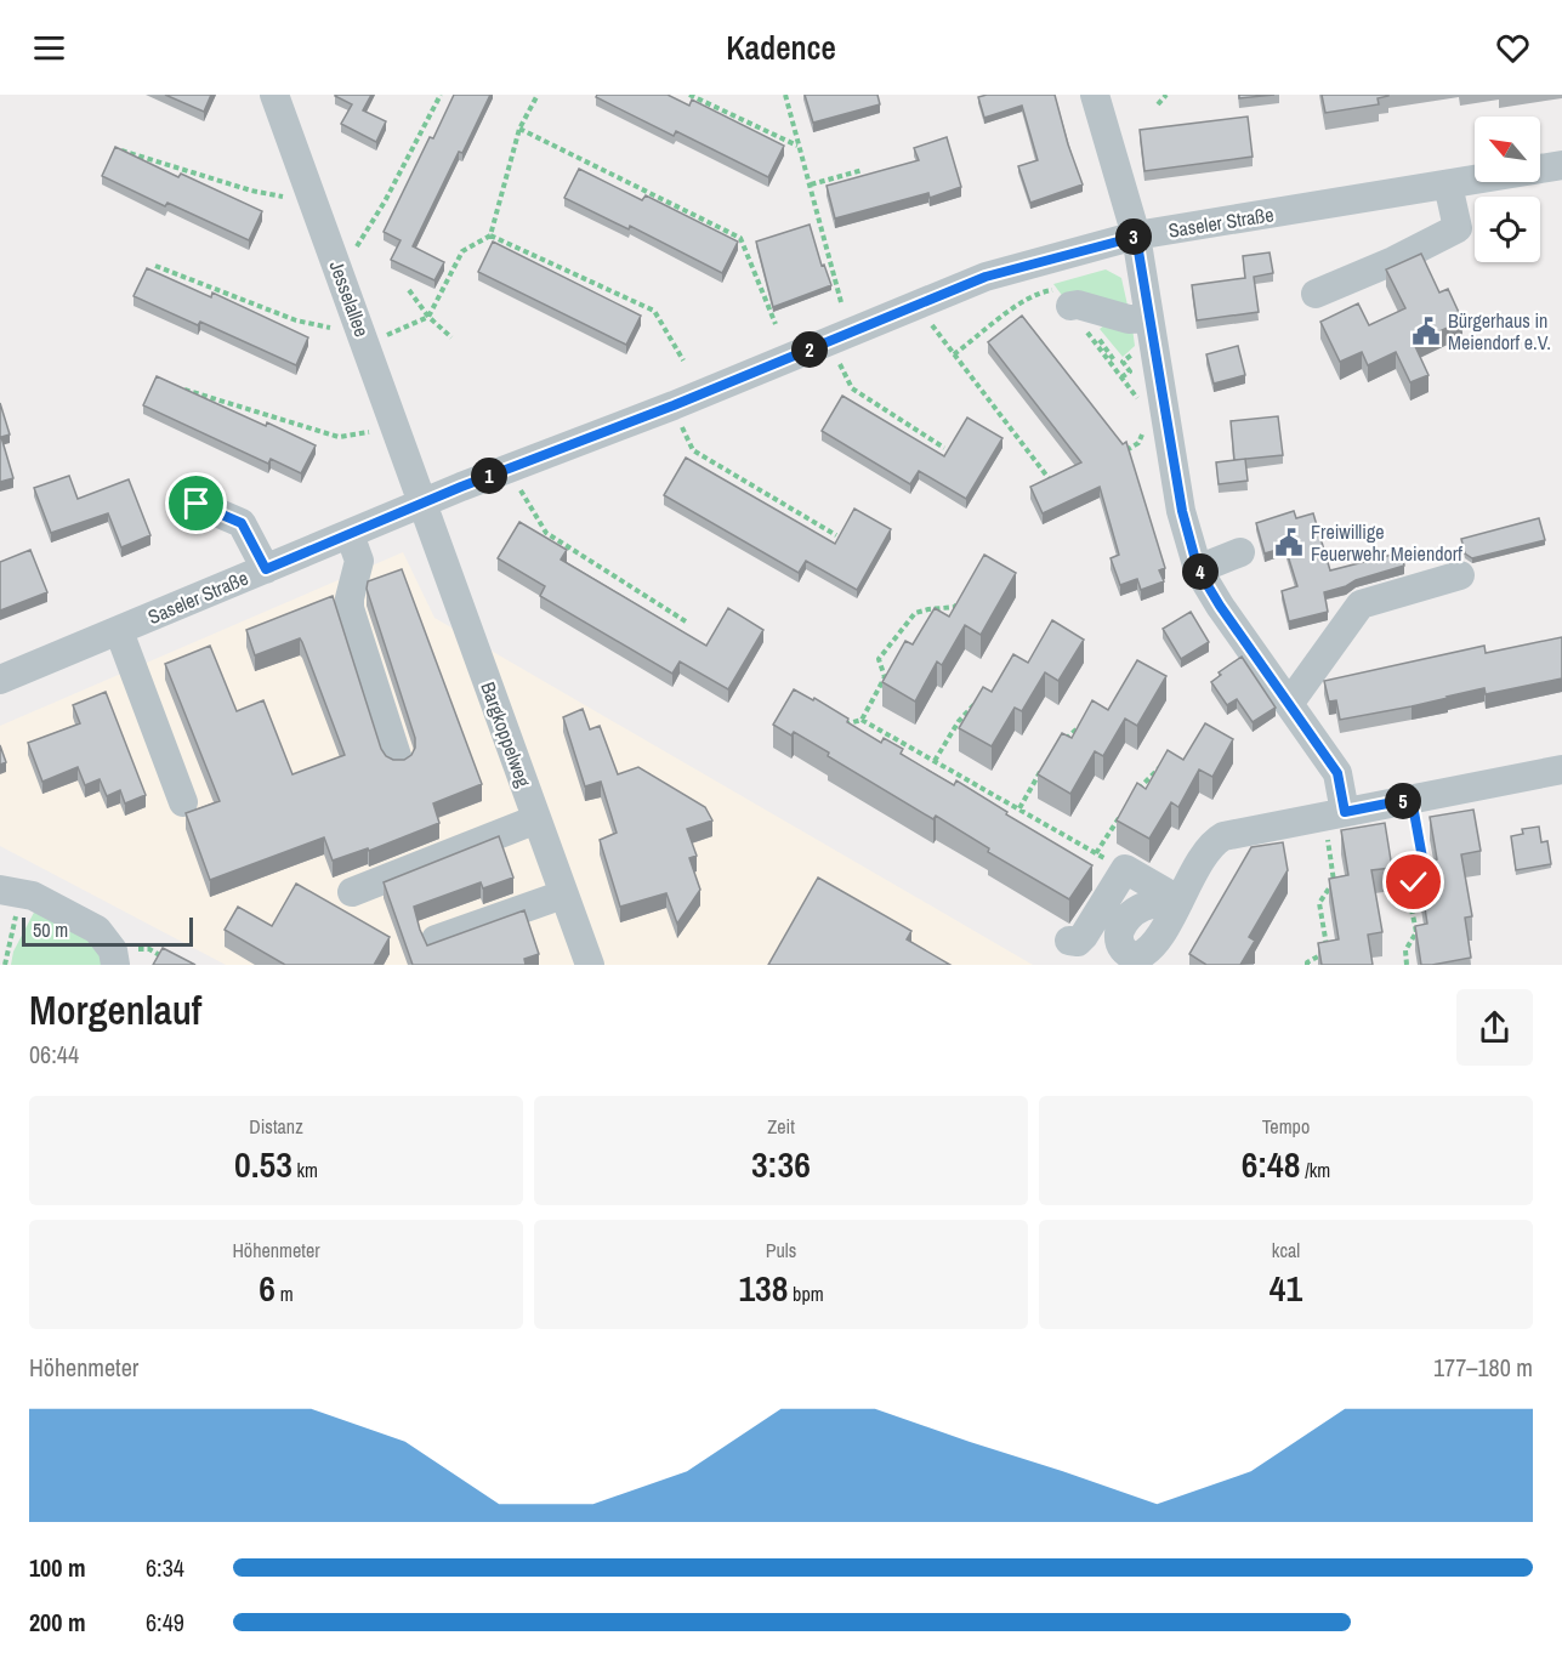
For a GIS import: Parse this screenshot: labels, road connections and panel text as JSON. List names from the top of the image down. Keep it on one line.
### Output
{"streets":{"street":["Saseler Straße","Jesselallee","Bargkoppelweg"]},"crossings":[["Saseler Straße","Jesselallee"],["Saseler Straße","Bargkoppelweg"],["Jesselallee","Bargkoppelweg"]],"places":{"public building":["Bürgerhaus in Meiendorf e.V.","Freiwillige Feuerwehr Meiendorf"]},"scale_bar":"50 m","north":"top left","page":{"header":"Kadence","pins":["3","2","1","4","5"],"scale":"50 m","heading":["Morgenlauf","06:44"],"stats":[["Distanz","0.53 km"],["Zeit","3:36"],["Tempo","6:48 /km"],["Höhenmeter","6 m"],["Puls","138 bpm"],["kcal","41"]],"chart":["Höhenmeter","177–180 m"],"list":[{"name":"100 m","note":"6:34"},{"name":"200 m","note":"6:49"}]}}
